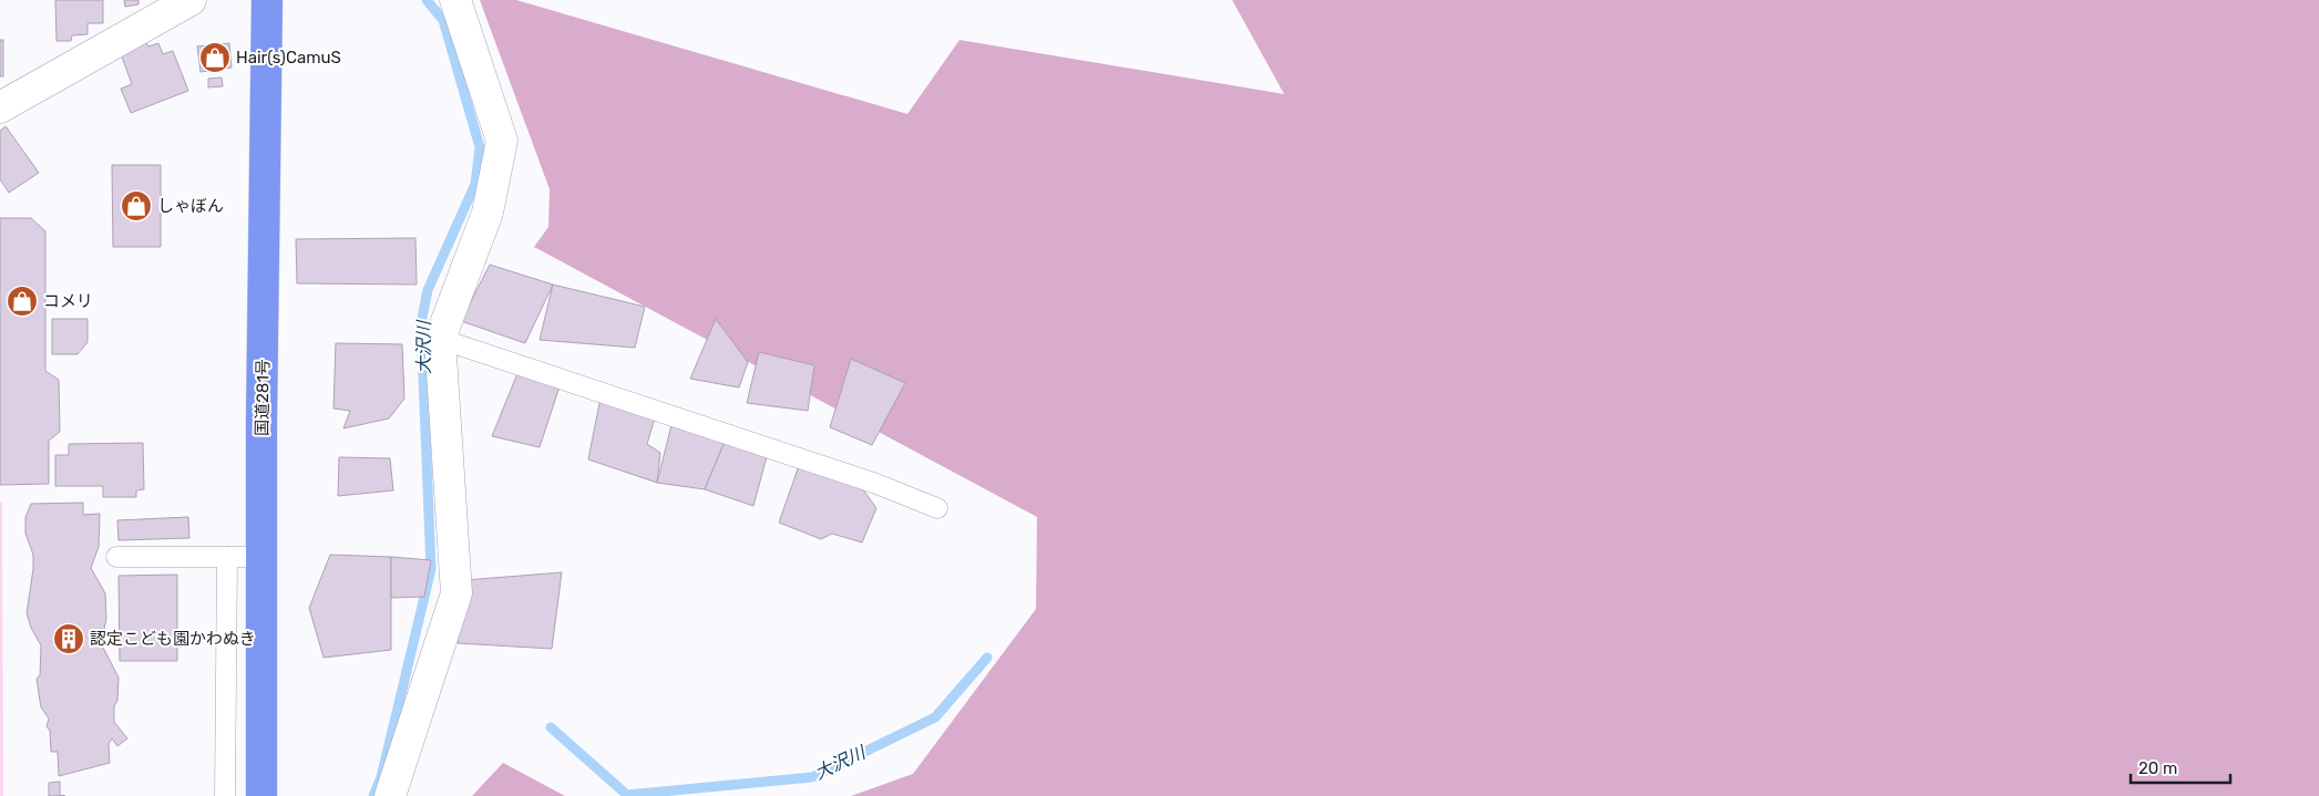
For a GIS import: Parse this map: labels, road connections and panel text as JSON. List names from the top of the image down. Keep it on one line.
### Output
{"streets":{"highway":["国道281号"]},"water":["大沢川"],"places":{"shop":["Hair(s)CamuS","しゃぼん","コメリ"],"building":["認定こども園かわぬき"]},"scale_bar":"20 m"}
